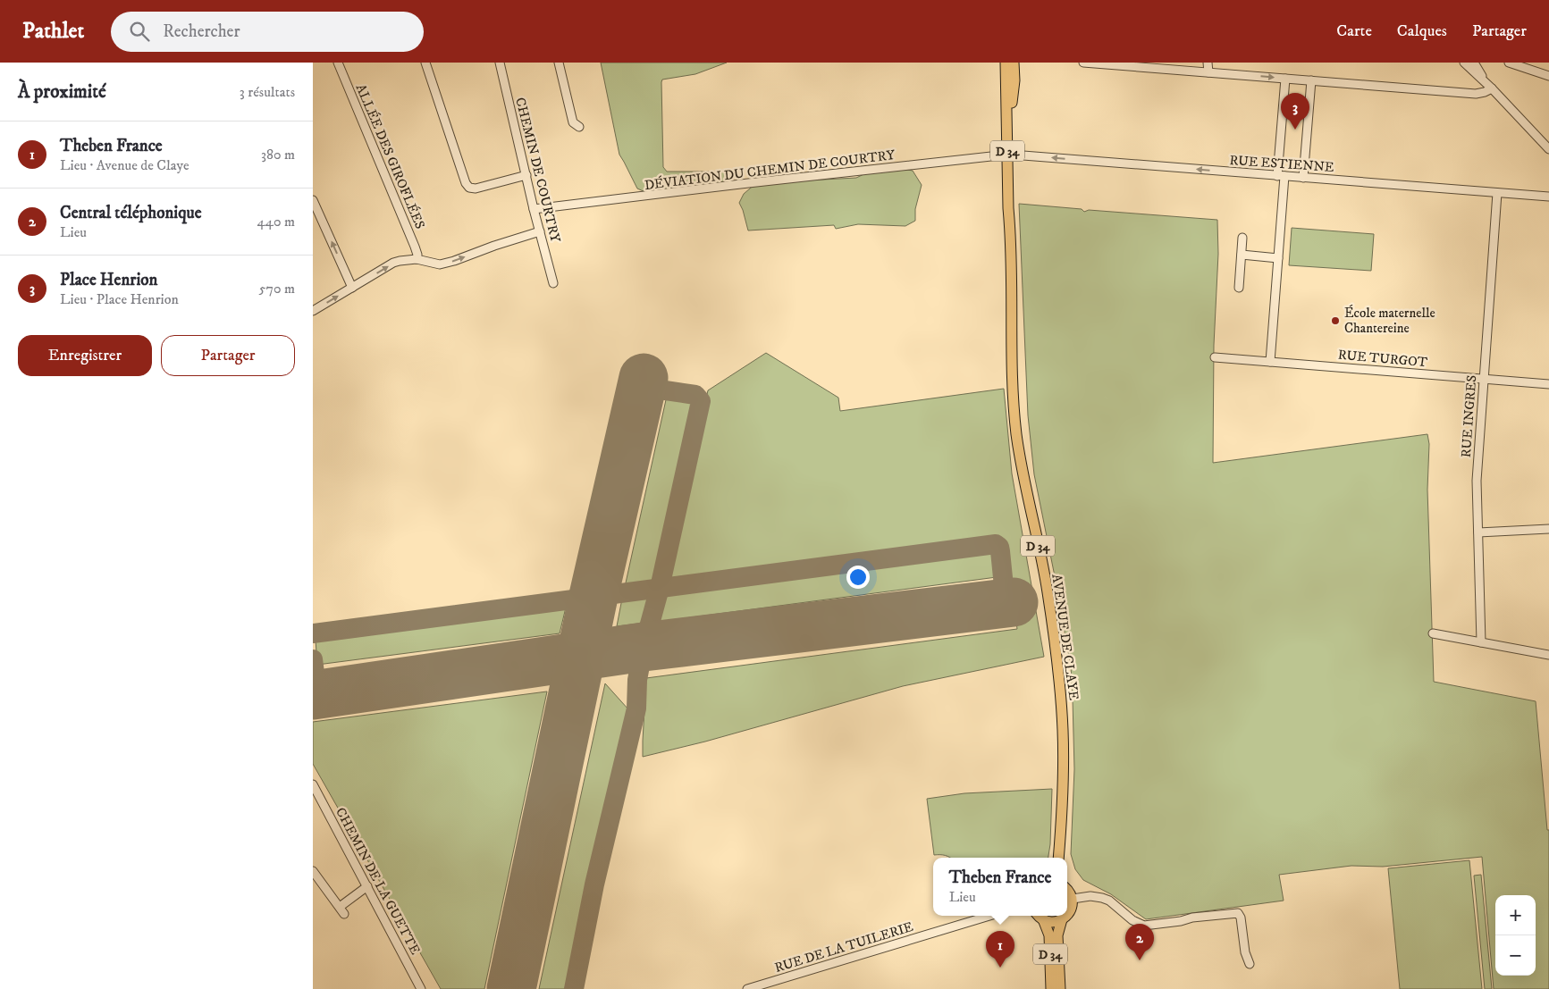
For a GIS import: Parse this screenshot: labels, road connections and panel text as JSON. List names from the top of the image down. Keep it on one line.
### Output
{"streets":{"main road":["D 34","AVENUE DE CLAYE"],"street":["ALLÉE DES GIROFLÉES","RUE ESTIENNE","CHEMIN DE COURTRY","DÉVIATION DU CHEMIN DE COURTRY","RUE TURGOT","RUE INGRES","CHEMIN DE LA GUETTE","RUE DE LA TUILERIE"]},"crossings":[["RUE ESTIENNE","DÉVIATION DU CHEMIN DE COURTRY"],["RUE ESTIENNE","RUE INGRES"],["RUE ESTIENNE","AVENUE DE CLAYE"],["CHEMIN DE COURTRY","DÉVIATION DU CHEMIN DE COURTRY"],["DÉVIATION DU CHEMIN DE COURTRY","AVENUE DE CLAYE"],["RUE TURGOT","RUE INGRES"]],"one_way":["RUE ESTIENNE"],"places":["École maternelle Chantereine"],"page":{"header":"Pathlet","search":"Rechercher","nav":["Carte","Calques","Partager"],"heading":["À proximité","3 résultats"],"pins":["3","2","1"],"list":[{"mark":"1","name":"Theben France","note":"Lieu · Avenue de Claye","value":"380 m"},{"mark":"2","name":"Central téléphonique","note":"Lieu","value":"440 m"},{"mark":"3","name":"Place Henrion","note":"Lieu · Place Henrion","value":"570 m"}],"buttons":["Enregistrer","Partager"],"popup":["Theben France","Lieu"],"map_buttons":["+","−"]}}
